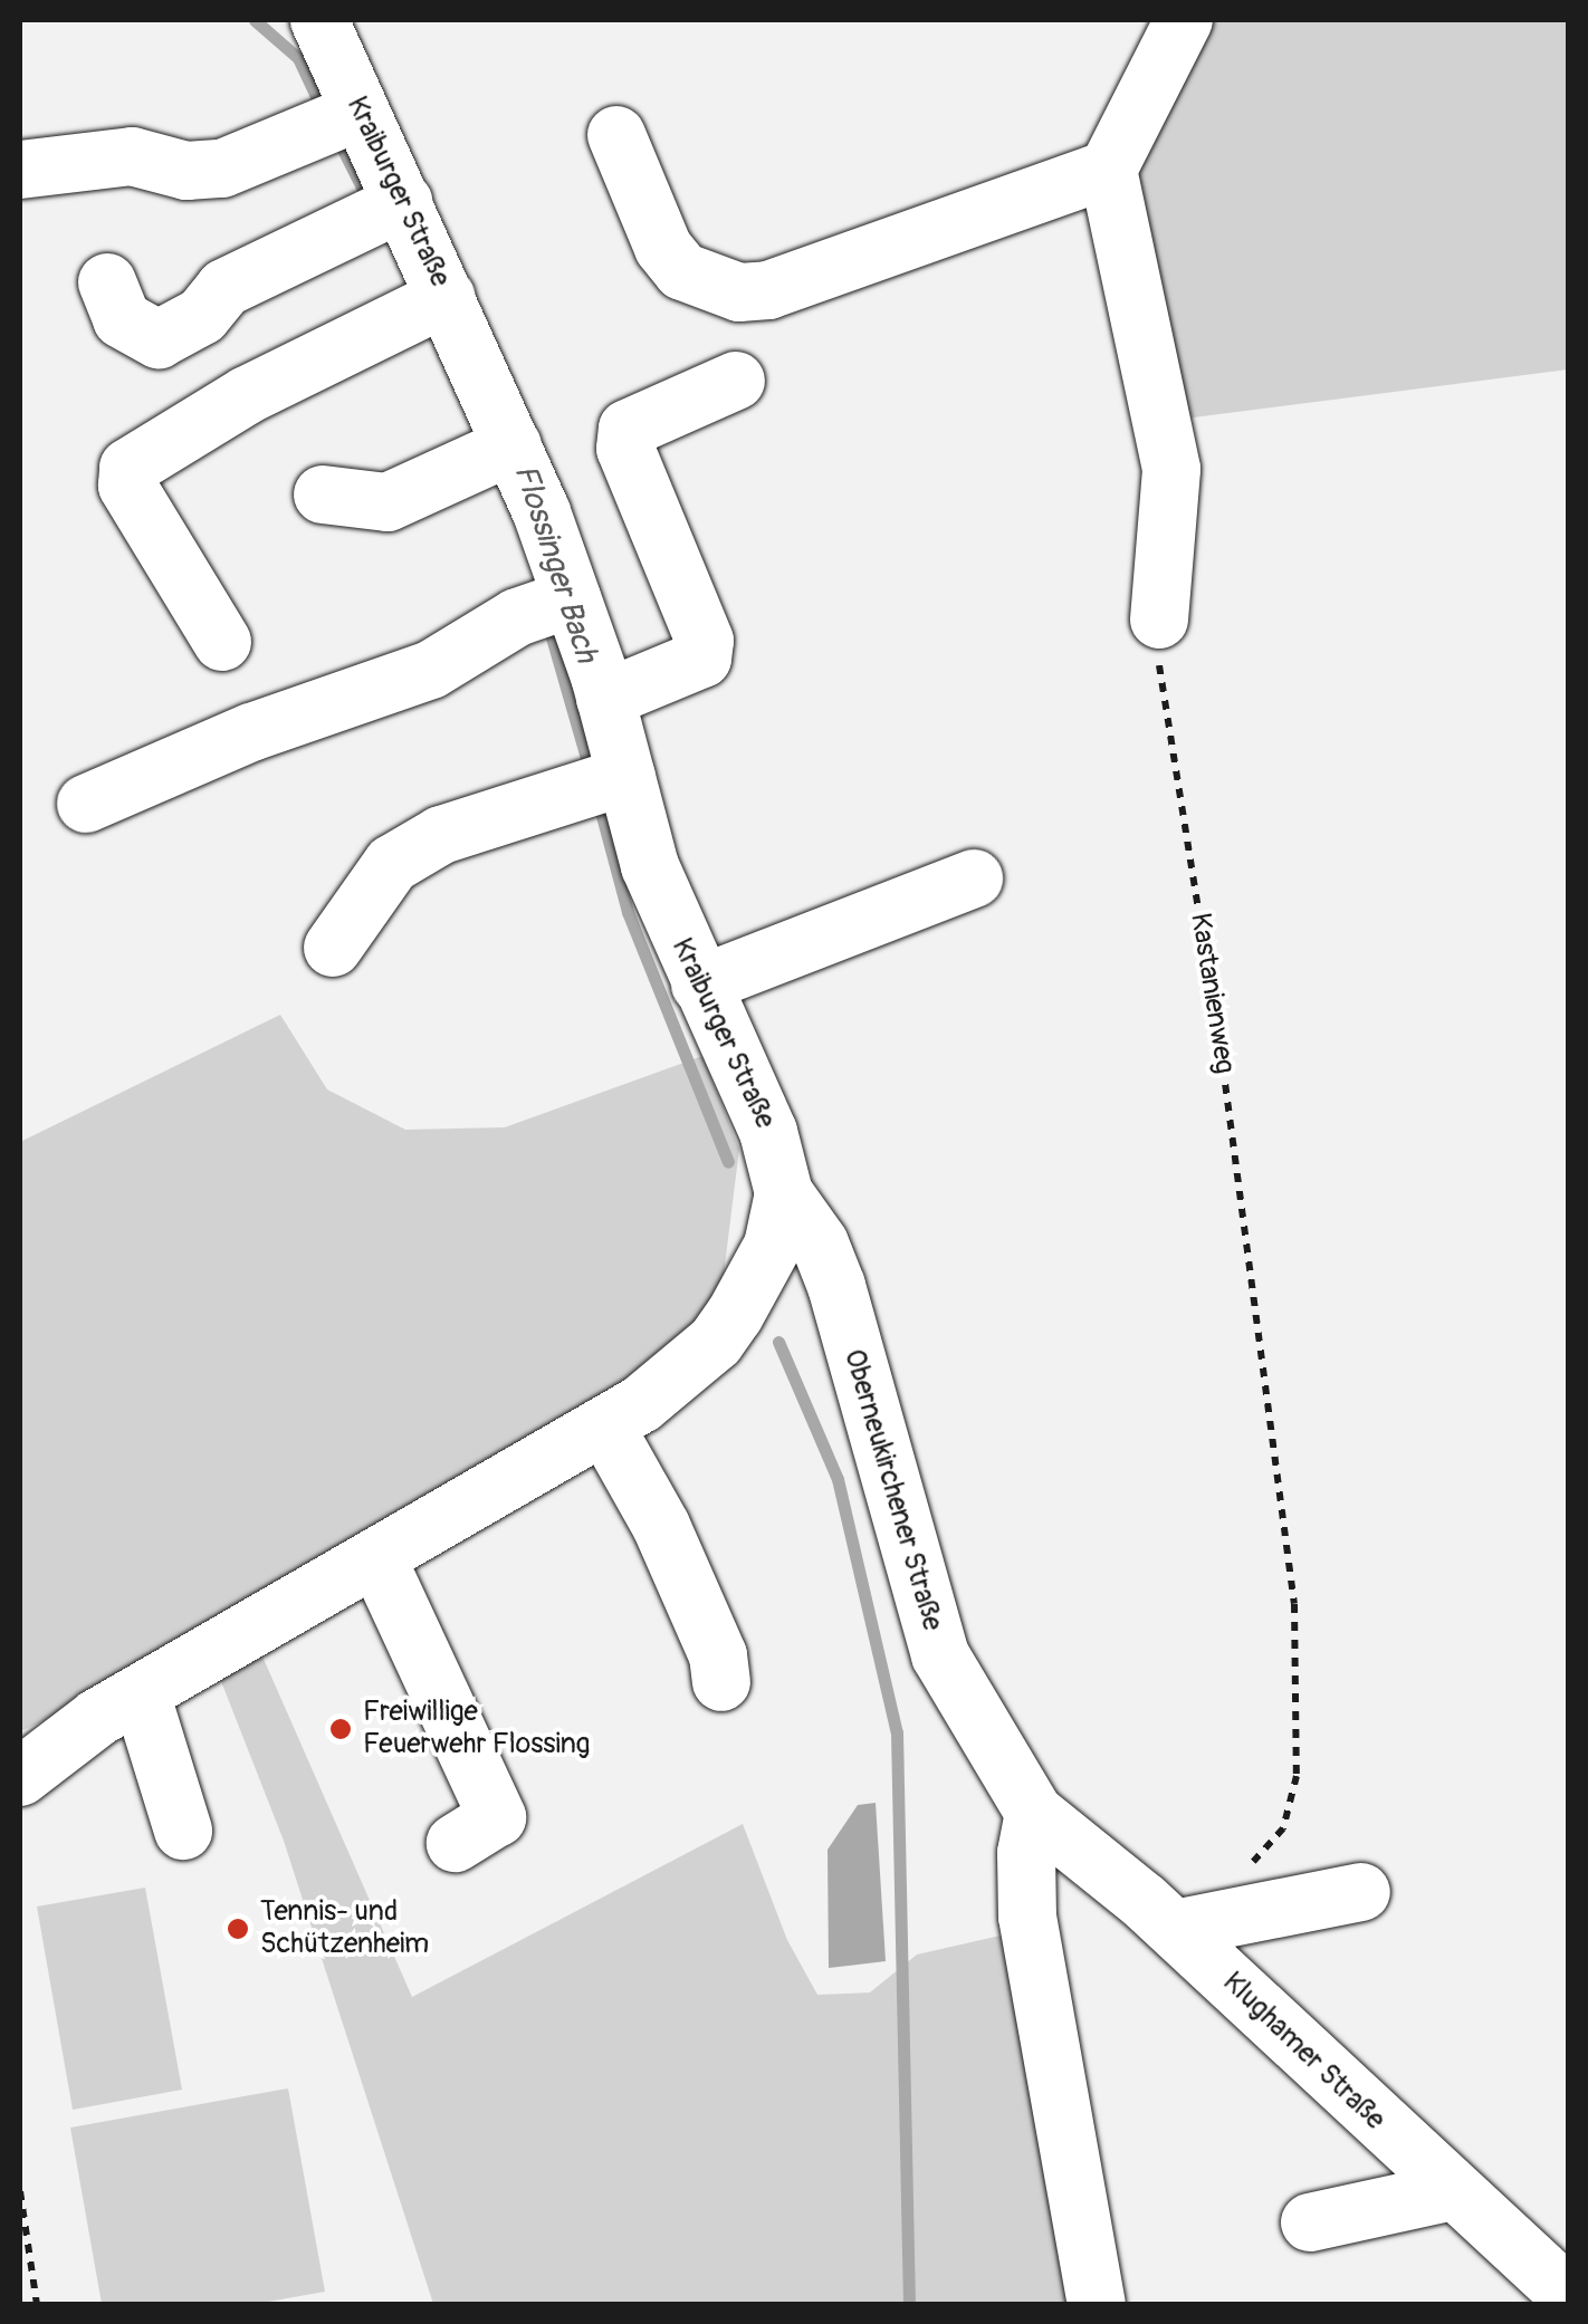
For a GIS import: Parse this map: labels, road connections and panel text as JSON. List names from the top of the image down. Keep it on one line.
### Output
{"streets":{"street":["Kraiburger Straße","Oberneukirchener Straße","Klughamer Straße"],"path":["Kastanienweg"]},"crossings":[["Kraiburger Straße","Oberneukirchener Straße"],["Oberneukirchener Straße","Klughamer Straße"]],"water":["Flossinger Bach"],"places":["Freiwillige Feuerwehr Flossing","Tennis- und Schützenheim"]}
